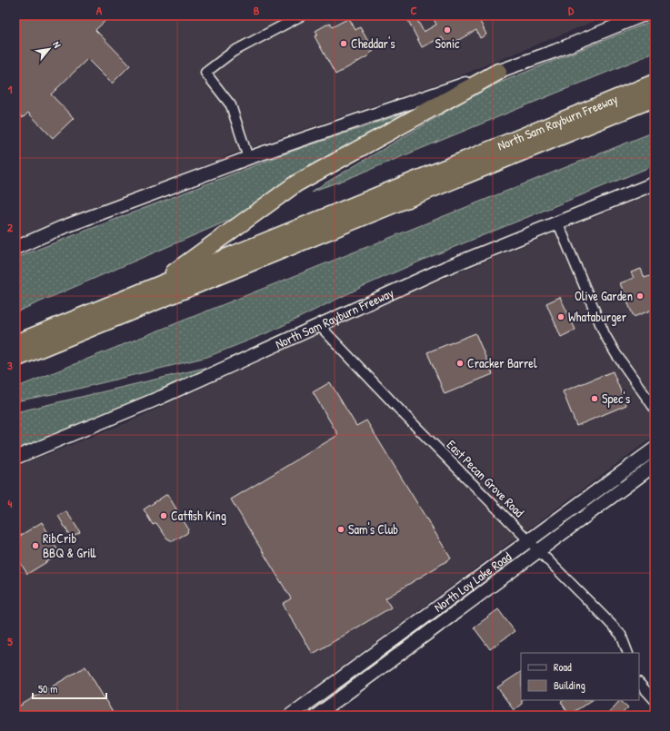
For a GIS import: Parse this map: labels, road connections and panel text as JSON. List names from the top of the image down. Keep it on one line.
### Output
{"streets":{"highway":["North Sam Rayburn Freeway"],"main road":["North Loy Lake Road"],"street":["East Pecan Grove Road"]},"crossings":[["North Sam Rayburn Freeway","East Pecan Grove Road"],["East Pecan Grove Road","North Loy Lake Road"]],"places":["Sonic","Cheddar's","Olive Garden","Whataburger","Cracker Barrel","Spec's","Catfish King","Sam's Club","RibCrib BBQ & Grill"],"legend":["Road","Building"],"scale_bar":"50 m","north":"top right","grid":{"columns":["A","B","C","D"],"rows":["1","2","3","4","5"]}}
